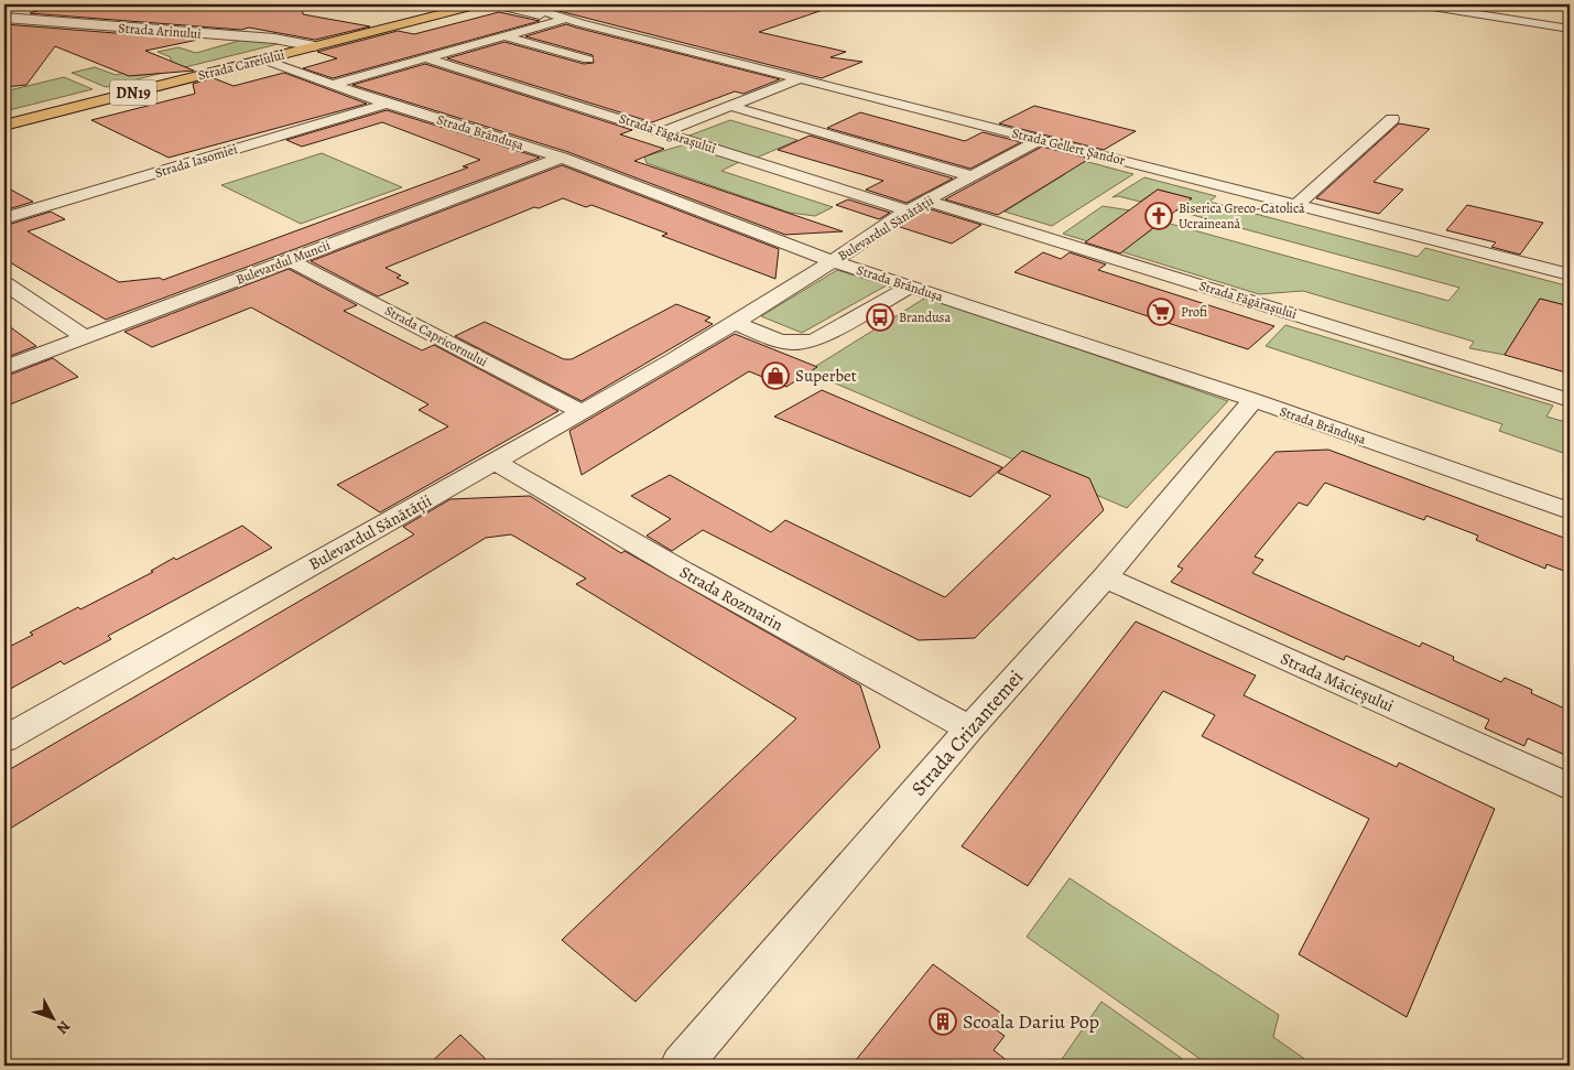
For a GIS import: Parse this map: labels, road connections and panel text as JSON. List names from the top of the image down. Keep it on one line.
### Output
{"streets":{"main road":["Strada Careiului","DN19"],"street":["Strada Arinului","Strada Brândușa","Strada Făgărașului","Strada Gellert Șandor","Strada Iasomiei","Bulevardul Sănătății","Bulevardul Muncii","Strada Capricornului","Strada Rozmarin","Strada Măcieșului","Strada Crizantemei"]},"crossings":[["Strada Arinului","Strada Careiului"],["Strada Careiului","Strada Brândușa"],["Strada Brândușa","Strada Iasomiei"],["Strada Brândușa","Bulevardul Sănătății"],["Strada Brândușa","Bulevardul Muncii"],["Strada Brândușa","Strada Crizantemei"],["Strada Făgărașului","Bulevardul Sănătății"],["Strada Gellert Șandor","Bulevardul Sănătății"],["Bulevardul Sănătății","Strada Capricornului"],["Bulevardul Sănătății","Strada Rozmarin"],["Bulevardul Muncii","Strada Capricornului"],["Strada Rozmarin","Strada Crizantemei"],["Strada Măcieșului","Strada Crizantemei"]],"places":{"church":["Biserica Greco-Catolică Ucraineană"],"supermarket":["Profi"],"bus stop":["Brandusa"],"shop":["Superbet"],"building":["Scoala Dariu Pop"]},"north":"bottom right"}
